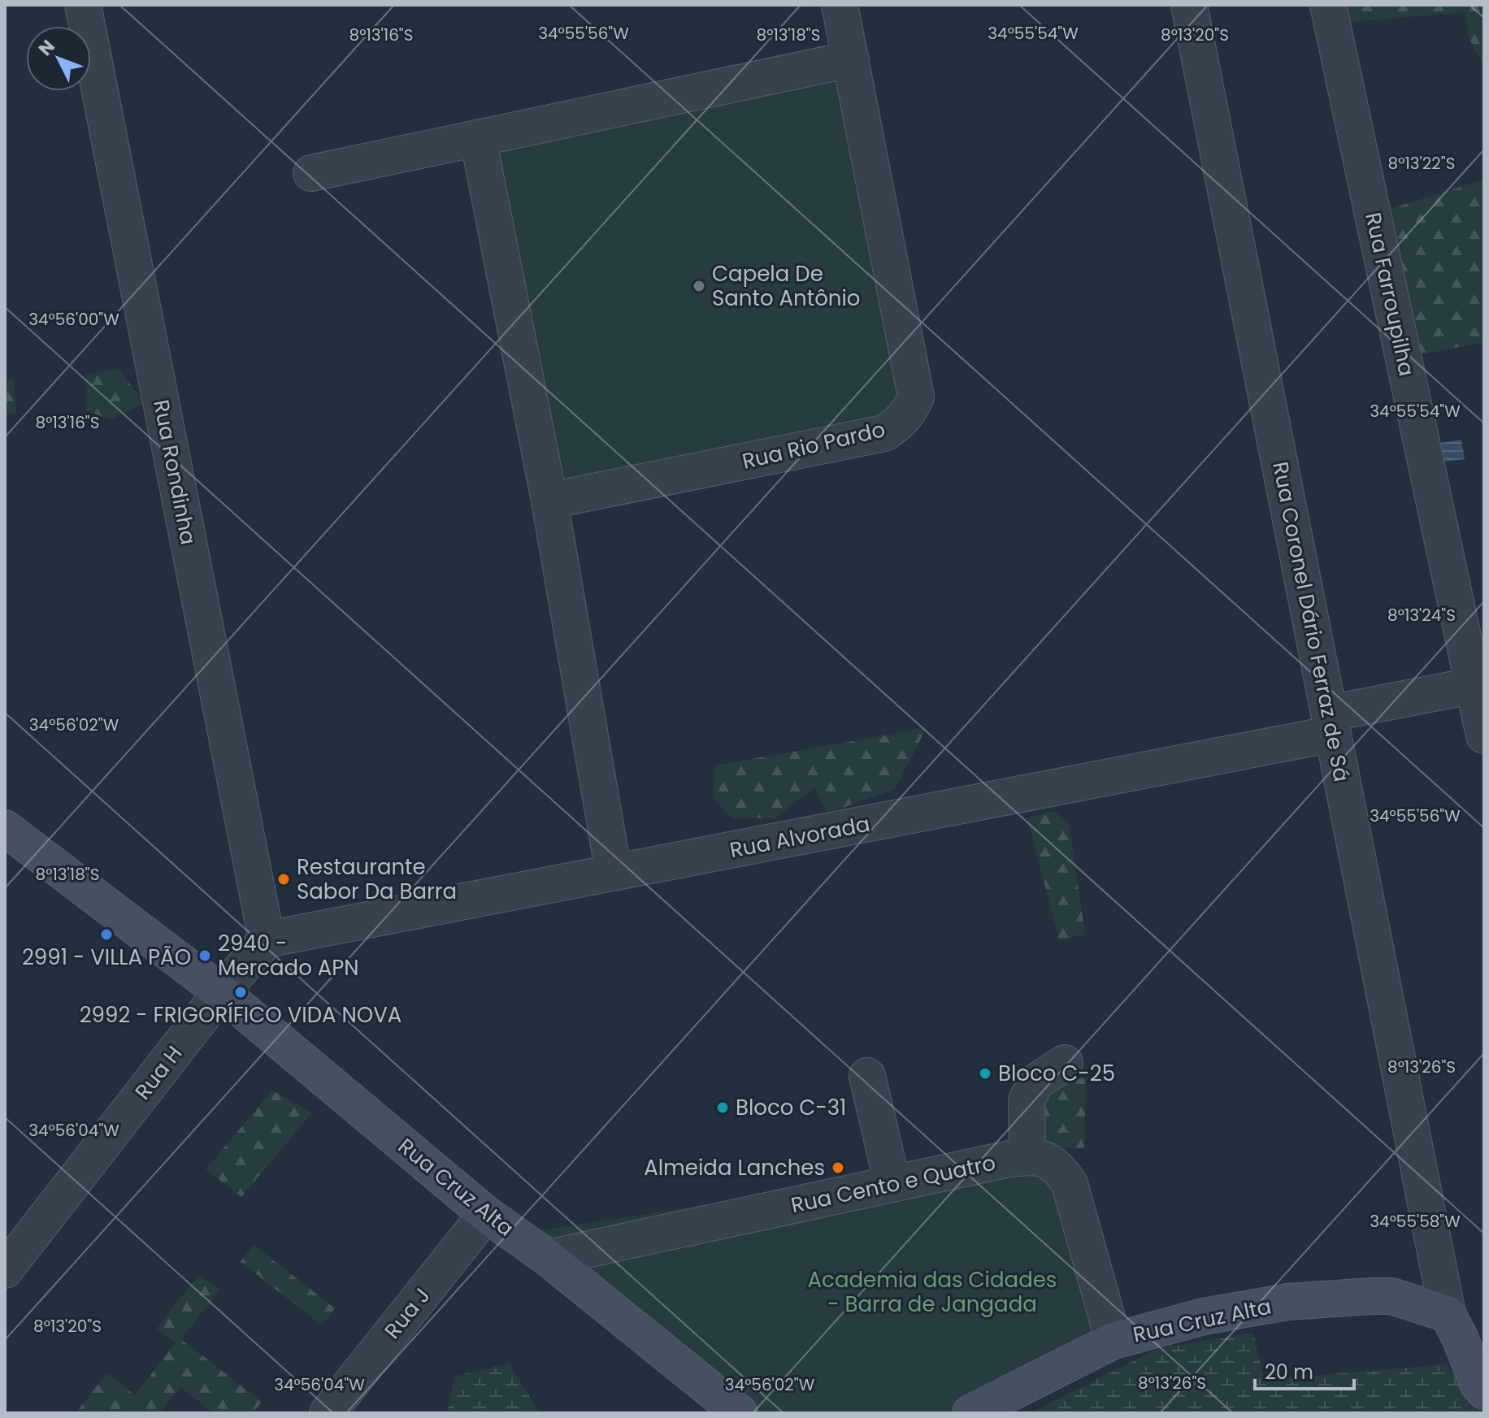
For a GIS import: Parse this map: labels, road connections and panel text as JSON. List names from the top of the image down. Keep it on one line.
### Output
{"streets":{"main road":["Rua Cruz Alta"],"street":["Rua Farroupilha","Rua Rio Pardo","Rua Rondinha","Rua Coronel Dário Ferraz de Sá","Rua Alvorada","Rua H","Rua Cento e Quatro","Rua J"]},"crossings":[["Rua Farroupilha","Rua Alvorada"],["Rua Rondinha","Rua Alvorada"],["Rua Rondinha","Rua H"],["Rua Coronel Dário Ferraz de Sá","Rua Alvorada"],["Rua Coronel Dário Ferraz de Sá","Rua Cruz Alta"],["Rua Alvorada","Rua H"],["Rua H","Rua Cruz Alta"],["Rua Cento e Quatro","Rua Cruz Alta"],["Rua Cruz Alta","Rua J"]],"parks":["Academia das Cidades - Barra de Jangada"],"places":["Capela De Santo Antônio","Restaurante Sabor Da Barra","2991 - VILLA PÃO","2940 - Mercado APN","2992 - FRIGORÍFICO VIDA NOVA","Bloco C-25","Bloco C-31","Almeida Lanches"],"scale_bar":"20 m","north":"top left","coordinates":["34°55'56\"W","34°55'54\"W","8°13'16\"S","8°13'18\"S","8°13'20\"S","8°13'22\"S","34°56'00\"W","8°13'24\"S","34°56'02\"W","8°13'26\"S","34°56'04\"W","34°55'58\"W"]}
